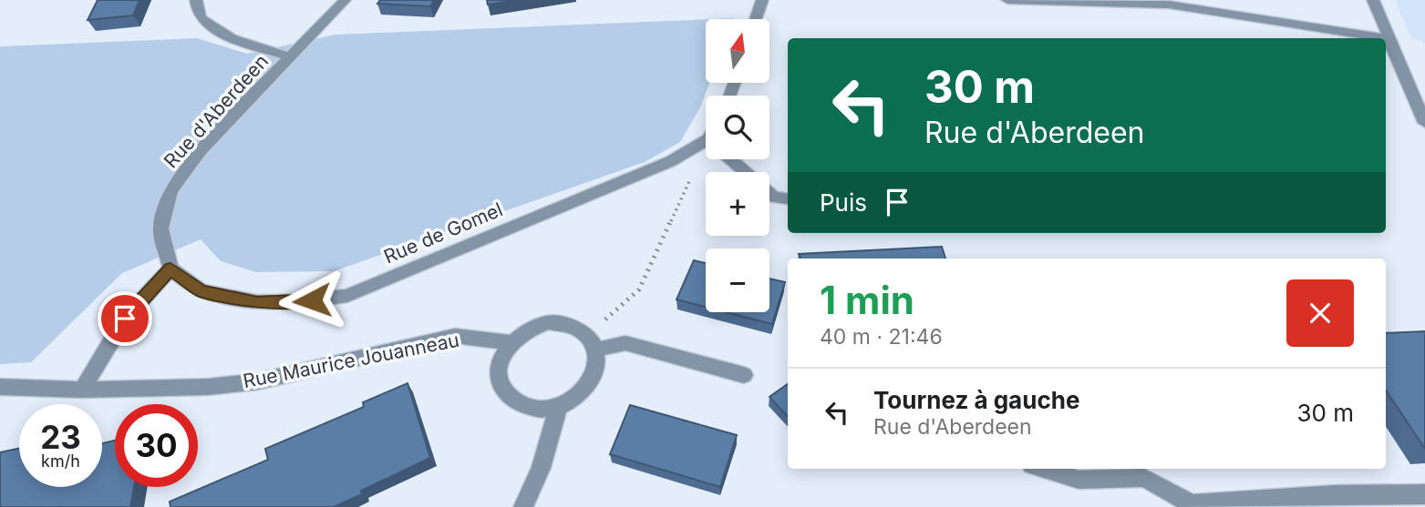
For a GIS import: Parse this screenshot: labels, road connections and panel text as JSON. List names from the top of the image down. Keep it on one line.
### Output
{"streets":{"street":["Rue d'Aberdeen","Rue de Gomel","Rue Maurice Jouanneau"]},"crossings":[["Rue d'Aberdeen","Rue de Gomel"]],"north":"top","page":{"map_buttons":["+","−"],"turn":["30 m","Rue d'Aberdeen"],"then":"Puis","heading":["1 min","40 m · 21:46"],"list":[{"name":"Tournez à gauche","note":"Rue d'Aberdeen","value":"30 m"}],"speed":"23 km/h","limit":"30"}}
